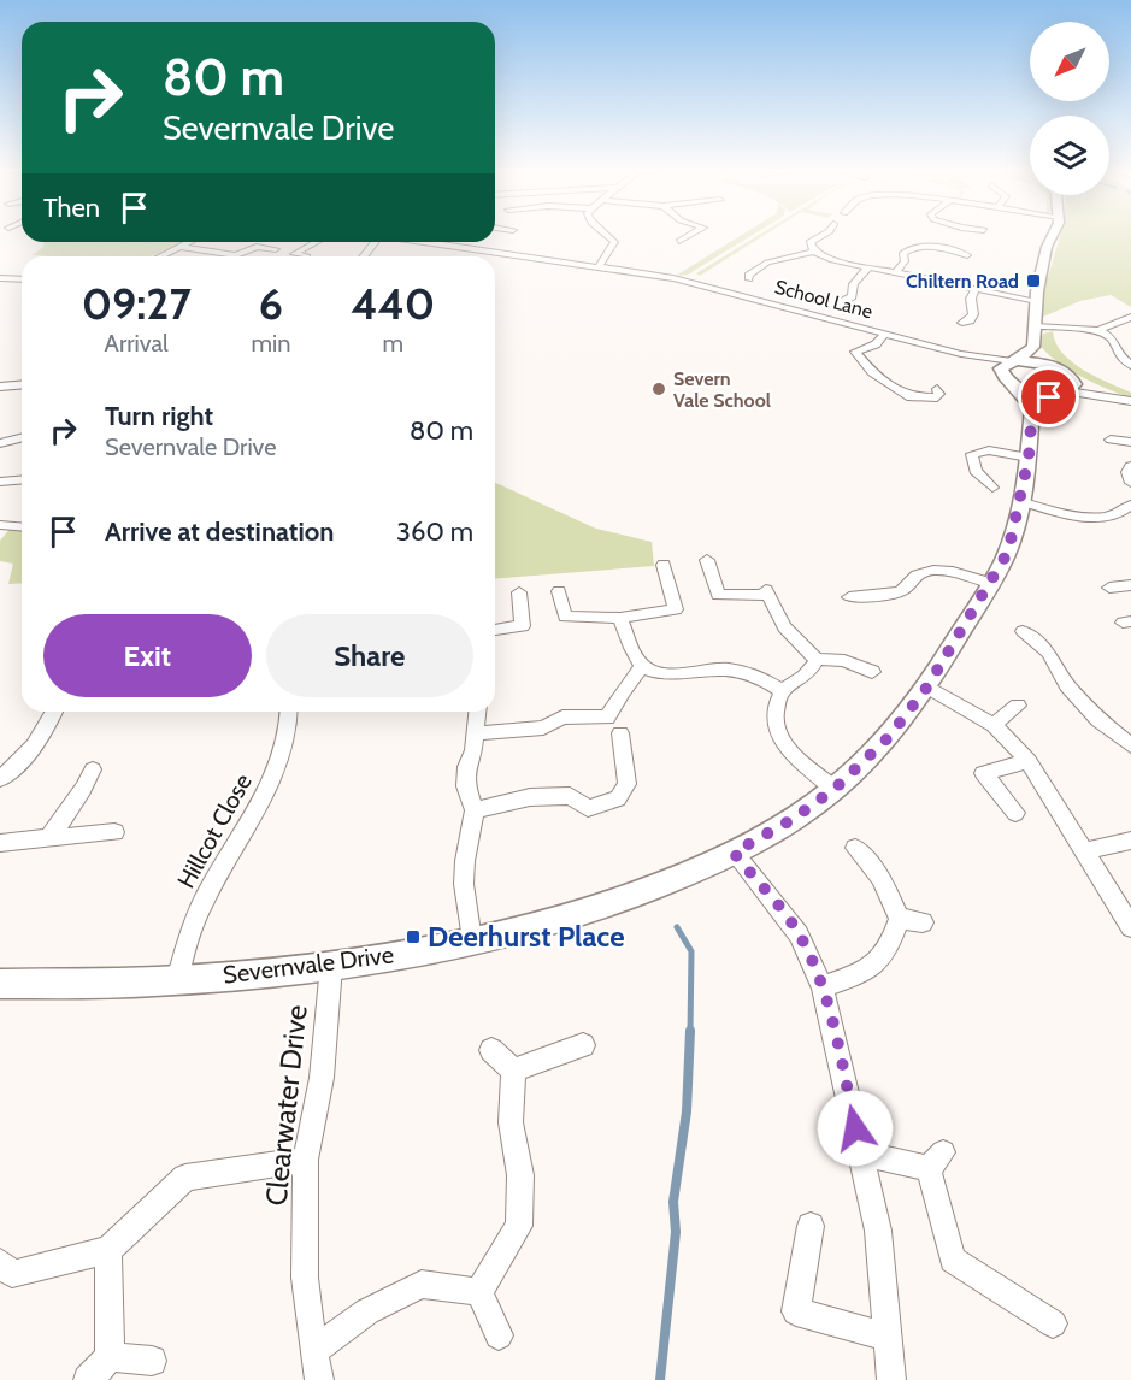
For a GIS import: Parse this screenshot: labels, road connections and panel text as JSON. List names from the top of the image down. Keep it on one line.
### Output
{"streets":{"street":["School Lane","Hillcot Close","Severnvale Drive","Clearwater Drive"]},"crossings":[["Hillcot Close","Severnvale Drive"],["Severnvale Drive","Clearwater Drive"]],"places":{"transit":["Chiltern Road","Deerhurst Place"],"other":["Severn Vale School"]},"north":"bottom left","page":{"turn":["80 m","Severnvale Drive"],"then":"Then","eta":["09:27","Arrival","6","min","440","m"],"list":[{"name":"Turn right","note":"Severnvale Drive","value":"80 m"},{"name":"Arrive at destination","value":"360 m"}],"buttons":["Exit","Share"]}}
